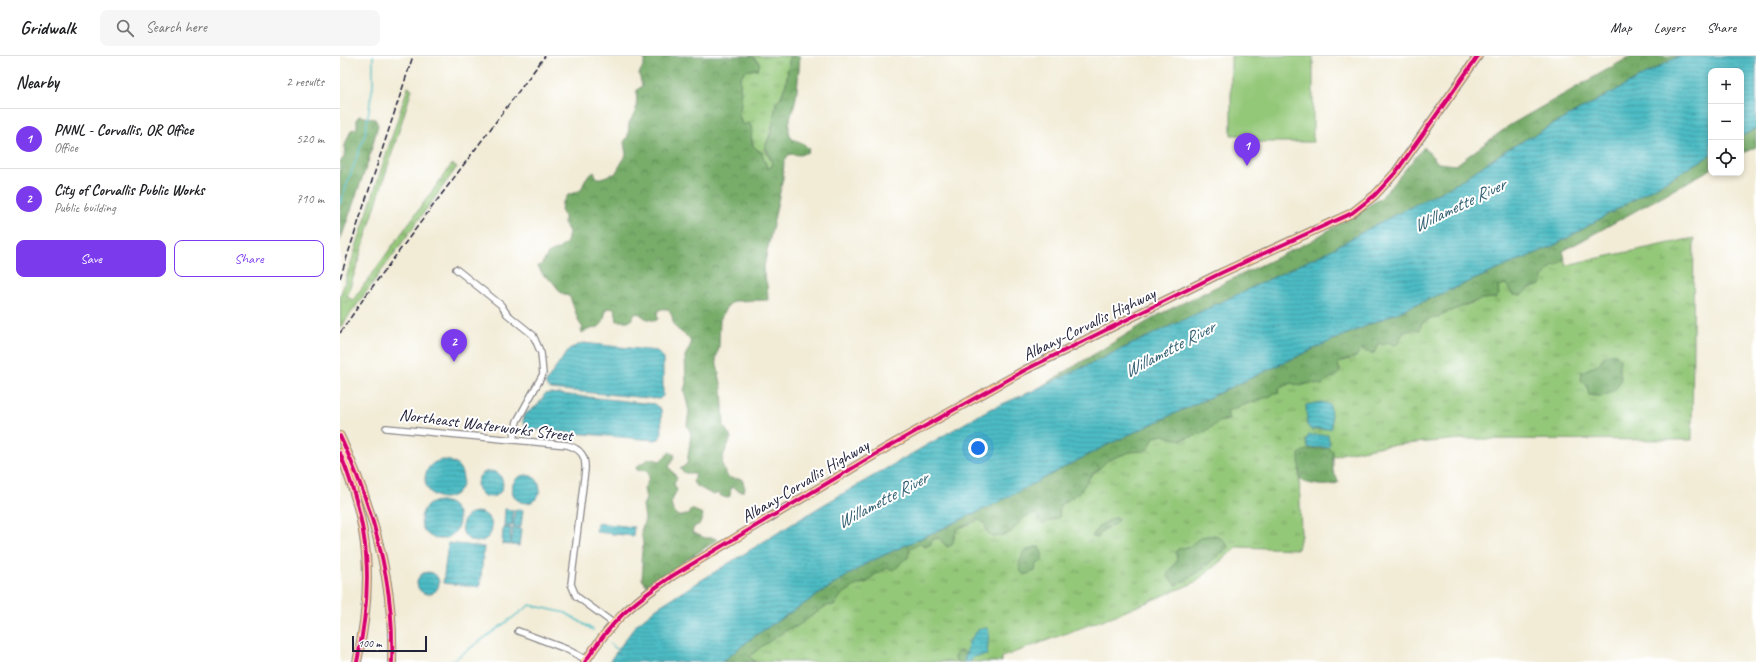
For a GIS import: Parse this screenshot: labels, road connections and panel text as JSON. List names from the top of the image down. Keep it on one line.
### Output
{"streets":{"highway":["Albany-Corvallis Highway"],"street":["Northeast Waterworks Street"]},"crossings":[["Albany-Corvallis Highway","Northeast Waterworks Street"]],"water":["Willamette River"],"scale_bar":"100 m","page":{"header":"Gridwalk","search":"Search here","nav":["Map","Layers","Share"],"heading":["Nearby","2 results"],"map_buttons":["+","−"],"list":[{"mark":"1","name":"PNNL - Corvallis, OR Office","note":"Office","value":"520 m"},{"mark":"2","name":"City of Corvallis Public Works","note":"Public building","value":"710 m"}],"pins":["1","2"],"buttons":["Save","Share"],"scale":"100 m"}}
